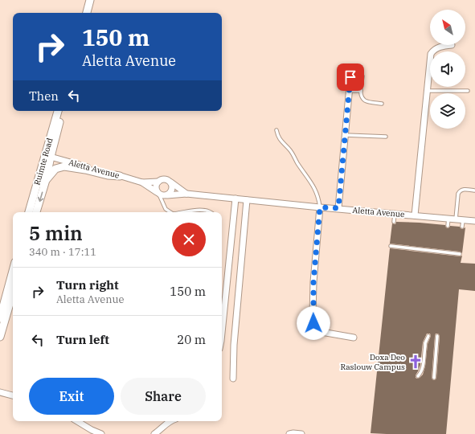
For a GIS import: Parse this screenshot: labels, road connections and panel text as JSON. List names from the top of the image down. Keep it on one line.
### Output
{"streets":{"main road":["Ruimte Road"],"street":["Aletta Avenue"]},"crossings":[["Ruimte Road","Aletta Avenue"]],"places":{"church":["Doxa Deo Raslouw Campus"]},"north":"top left","page":{"turn":["150 m","Aletta Avenue"],"then":"Then","heading":["5 min","340 m · 17:11"],"list":[{"name":"Turn right","note":"Aletta Avenue","value":"150 m"},{"name":"Turn left","value":"20 m"}],"buttons":["Exit","Share"]}}
